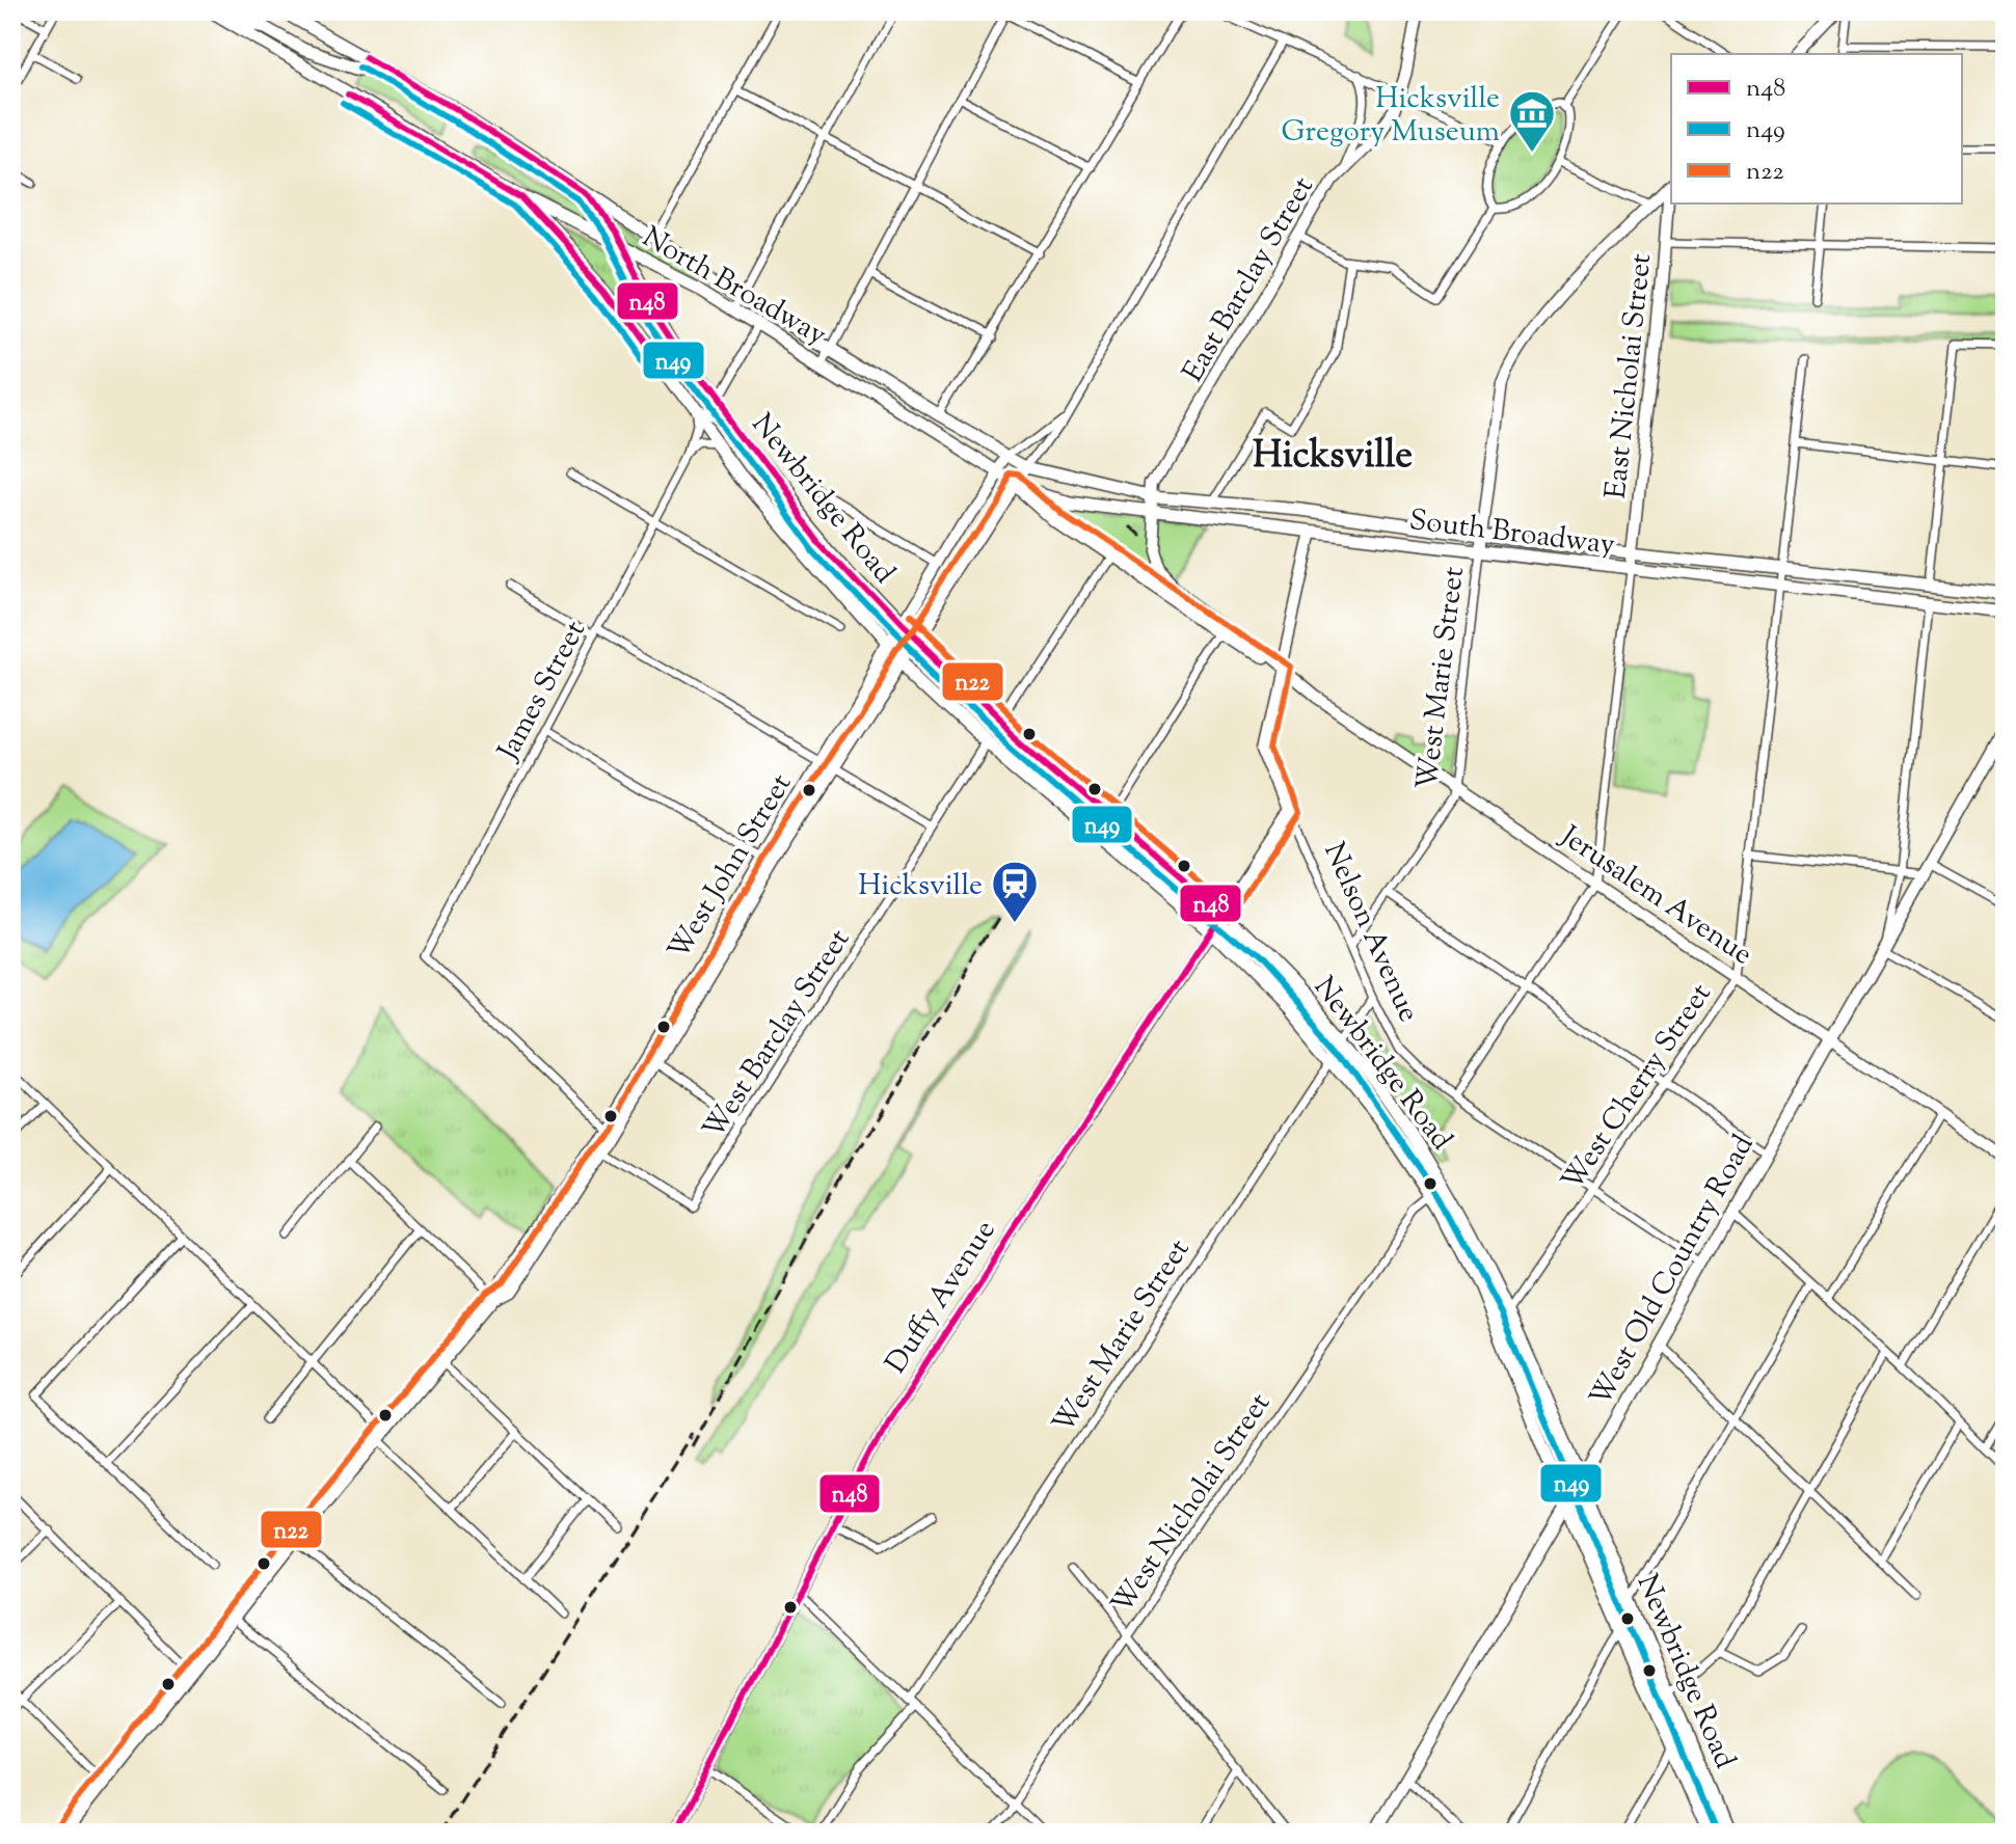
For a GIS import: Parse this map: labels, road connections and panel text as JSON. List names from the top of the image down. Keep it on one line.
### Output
{"streets":{"main road":["East Barclay Street","North Broadway","East Nicholai Street","Newbridge Road","South Broadway","West Marie Street","West John Street","Jerusalem Avenue","Nelson Avenue","West Old Country Road","Duffy Avenue"],"street":["James Street","West Barclay Street","West Cherry Street","West Nicholai Street"]},"crossings":[["East Barclay Street","South Broadway"],["East Barclay Street","Jerusalem Avenue"],["North Broadway","Newbridge Road"],["North Broadway","South Broadway"],["North Broadway","West John Street"],["North Broadway","Jerusalem Avenue"],["East Nicholai Street","South Broadway"],["East Nicholai Street","West Marie Street"],["Newbridge Road","West Marie Street"],["Newbridge Road","James Street"],["Newbridge Road","West John Street"],["Newbridge Road","West Barclay Street"],["Newbridge Road","West Cherry Street"],["Newbridge Road","West Old Country Road"],["Newbridge Road","Duffy Avenue"],["Newbridge Road","West Nicholai Street"],["South Broadway","West Marie Street"],["South Broadway","West John Street"],["South Broadway","Jerusalem Avenue"],["South Broadway","Nelson Avenue"],["South Broadway","West Cherry Street"],["West Marie Street","Jerusalem Avenue"],["West Marie Street","Nelson Avenue"],["James Street","West John Street"],["West John Street","Jerusalem Avenue"],["West John Street","West Barclay Street"],["Jerusalem Avenue","Nelson Avenue"],["Jerusalem Avenue","West Cherry Street"],["Jerusalem Avenue","West Old Country Road"],["Nelson Avenue","West Cherry Street"],["Nelson Avenue","West Old Country Road"],["Nelson Avenue","Duffy Avenue"]],"districts":["Hicksville"],"places":{"museum":["Hicksville Gregory Museum"],"station":["Hicksville"]},"lines":["transit line n48","transit line n49","transit line n22"],"legend":["n48","n49","n22"]}
